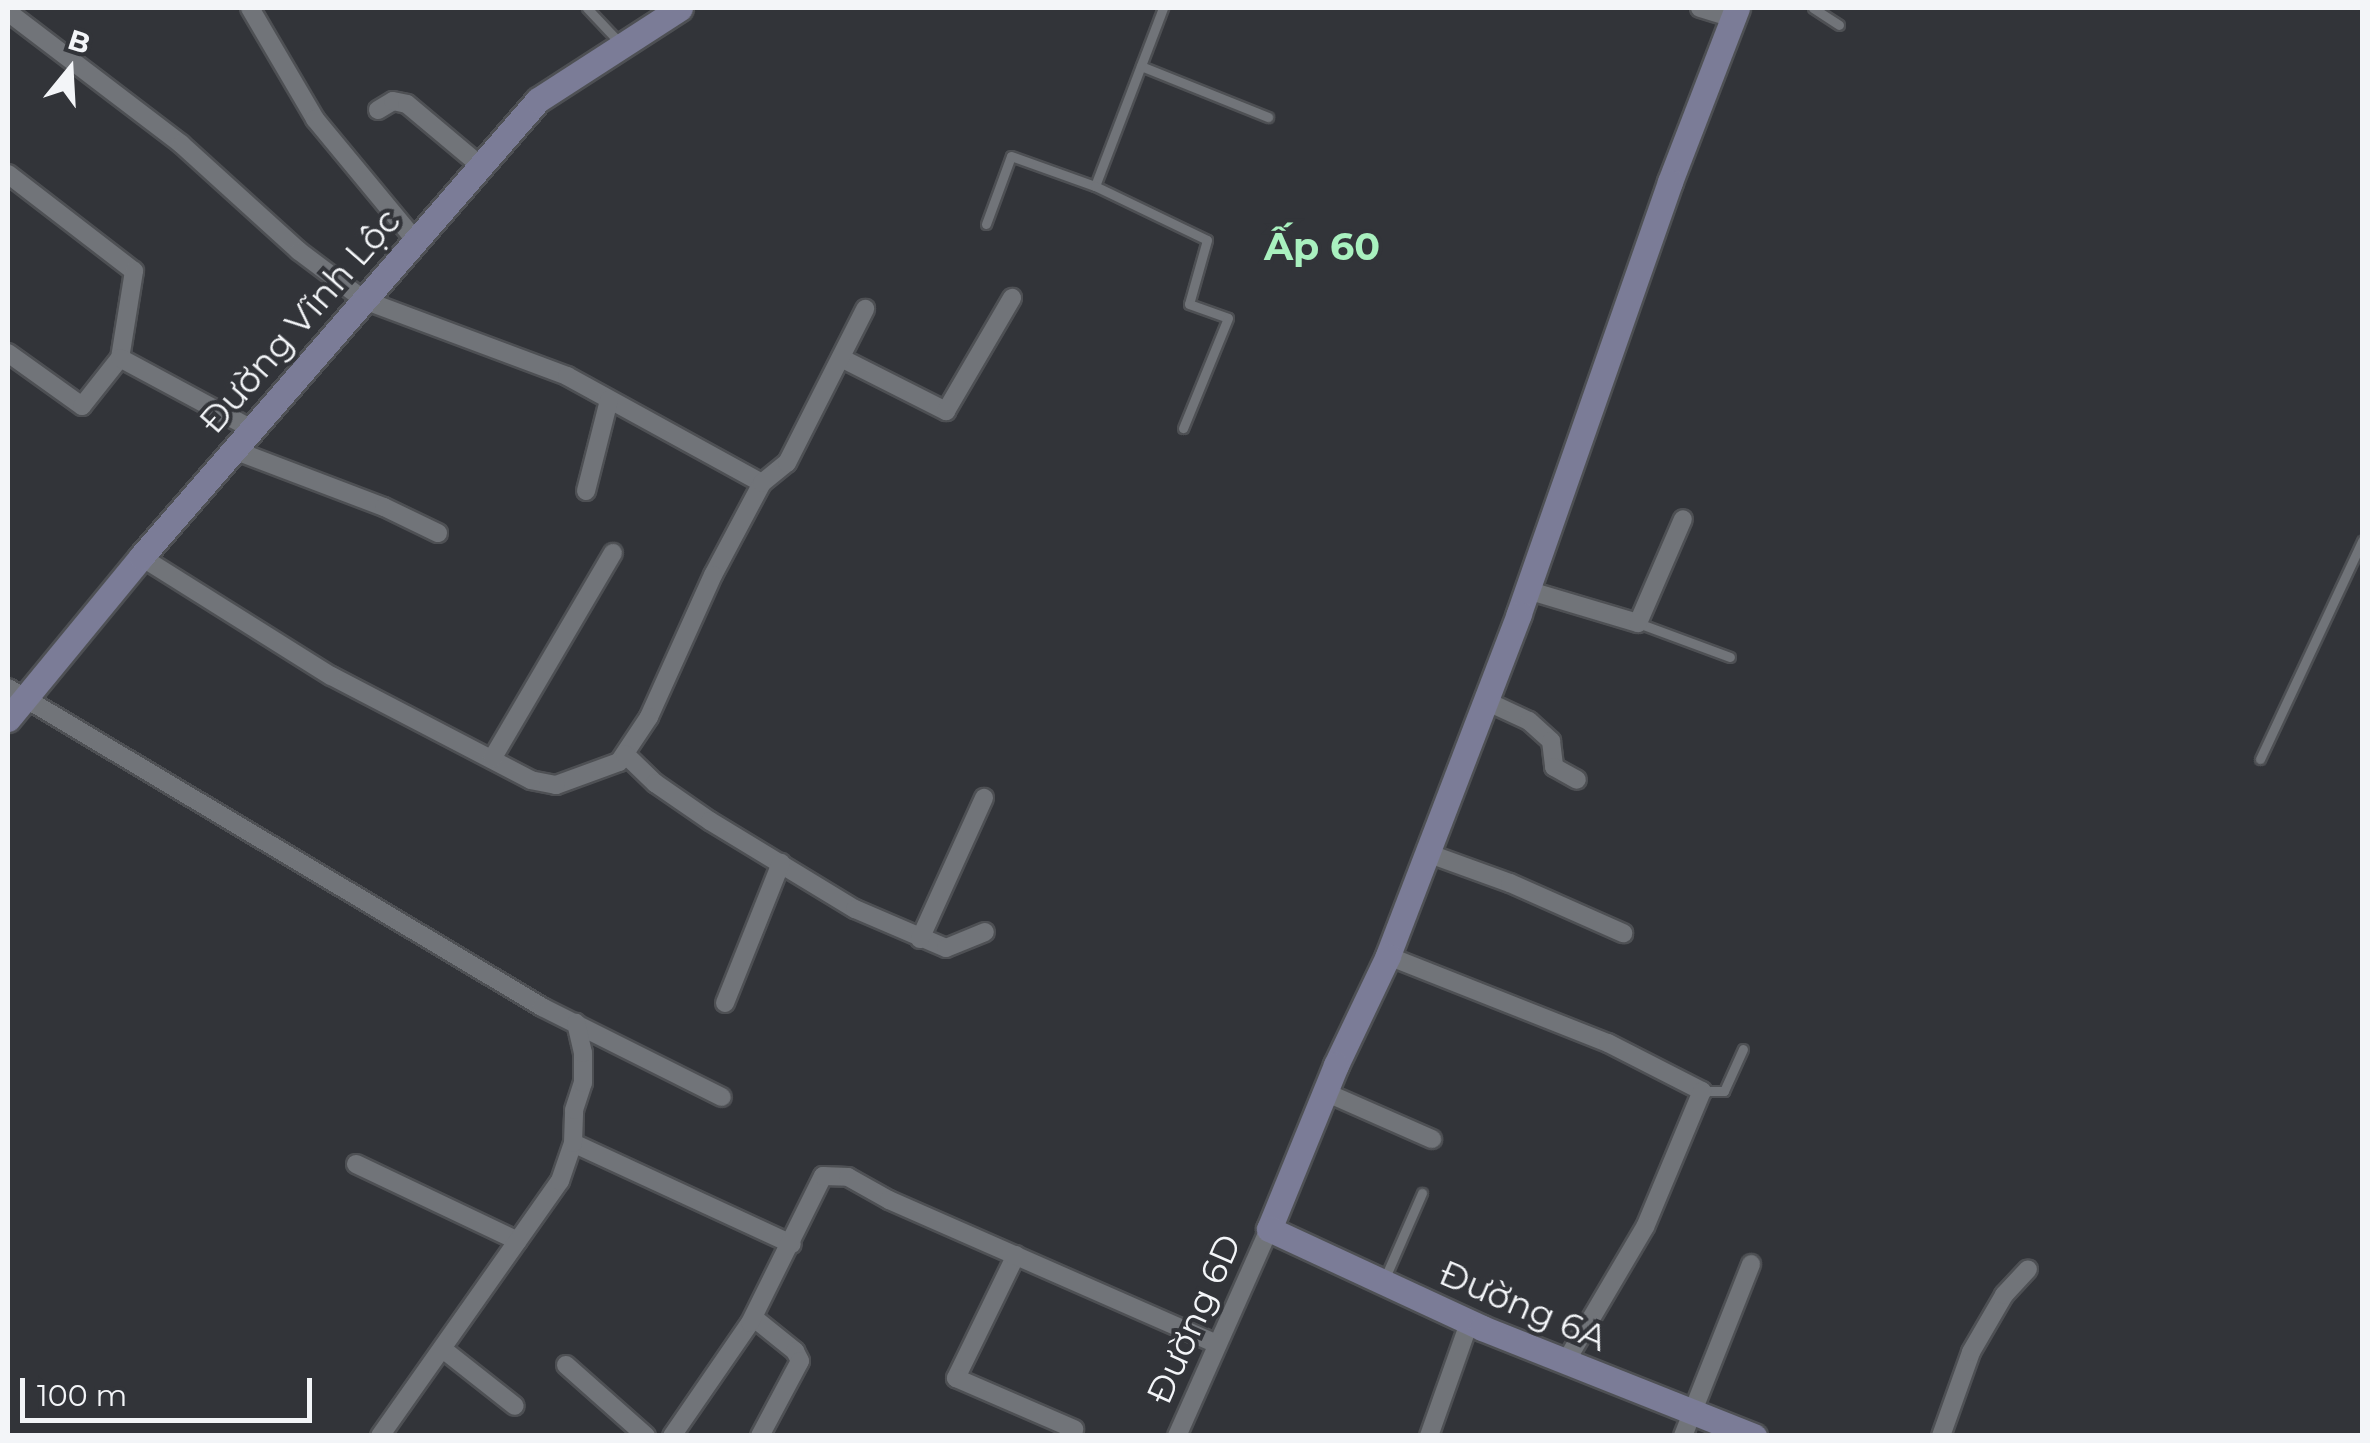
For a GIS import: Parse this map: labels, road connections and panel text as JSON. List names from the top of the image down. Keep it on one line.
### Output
{"streets":{"street":["Đường Vĩnh Lộc","Đường 6A","Đường 6D"]},"crossings":[["Đường 6A","Đường 6D"]],"districts":["Ấp 60"],"scale_bar":"100 m","north":"top"}
